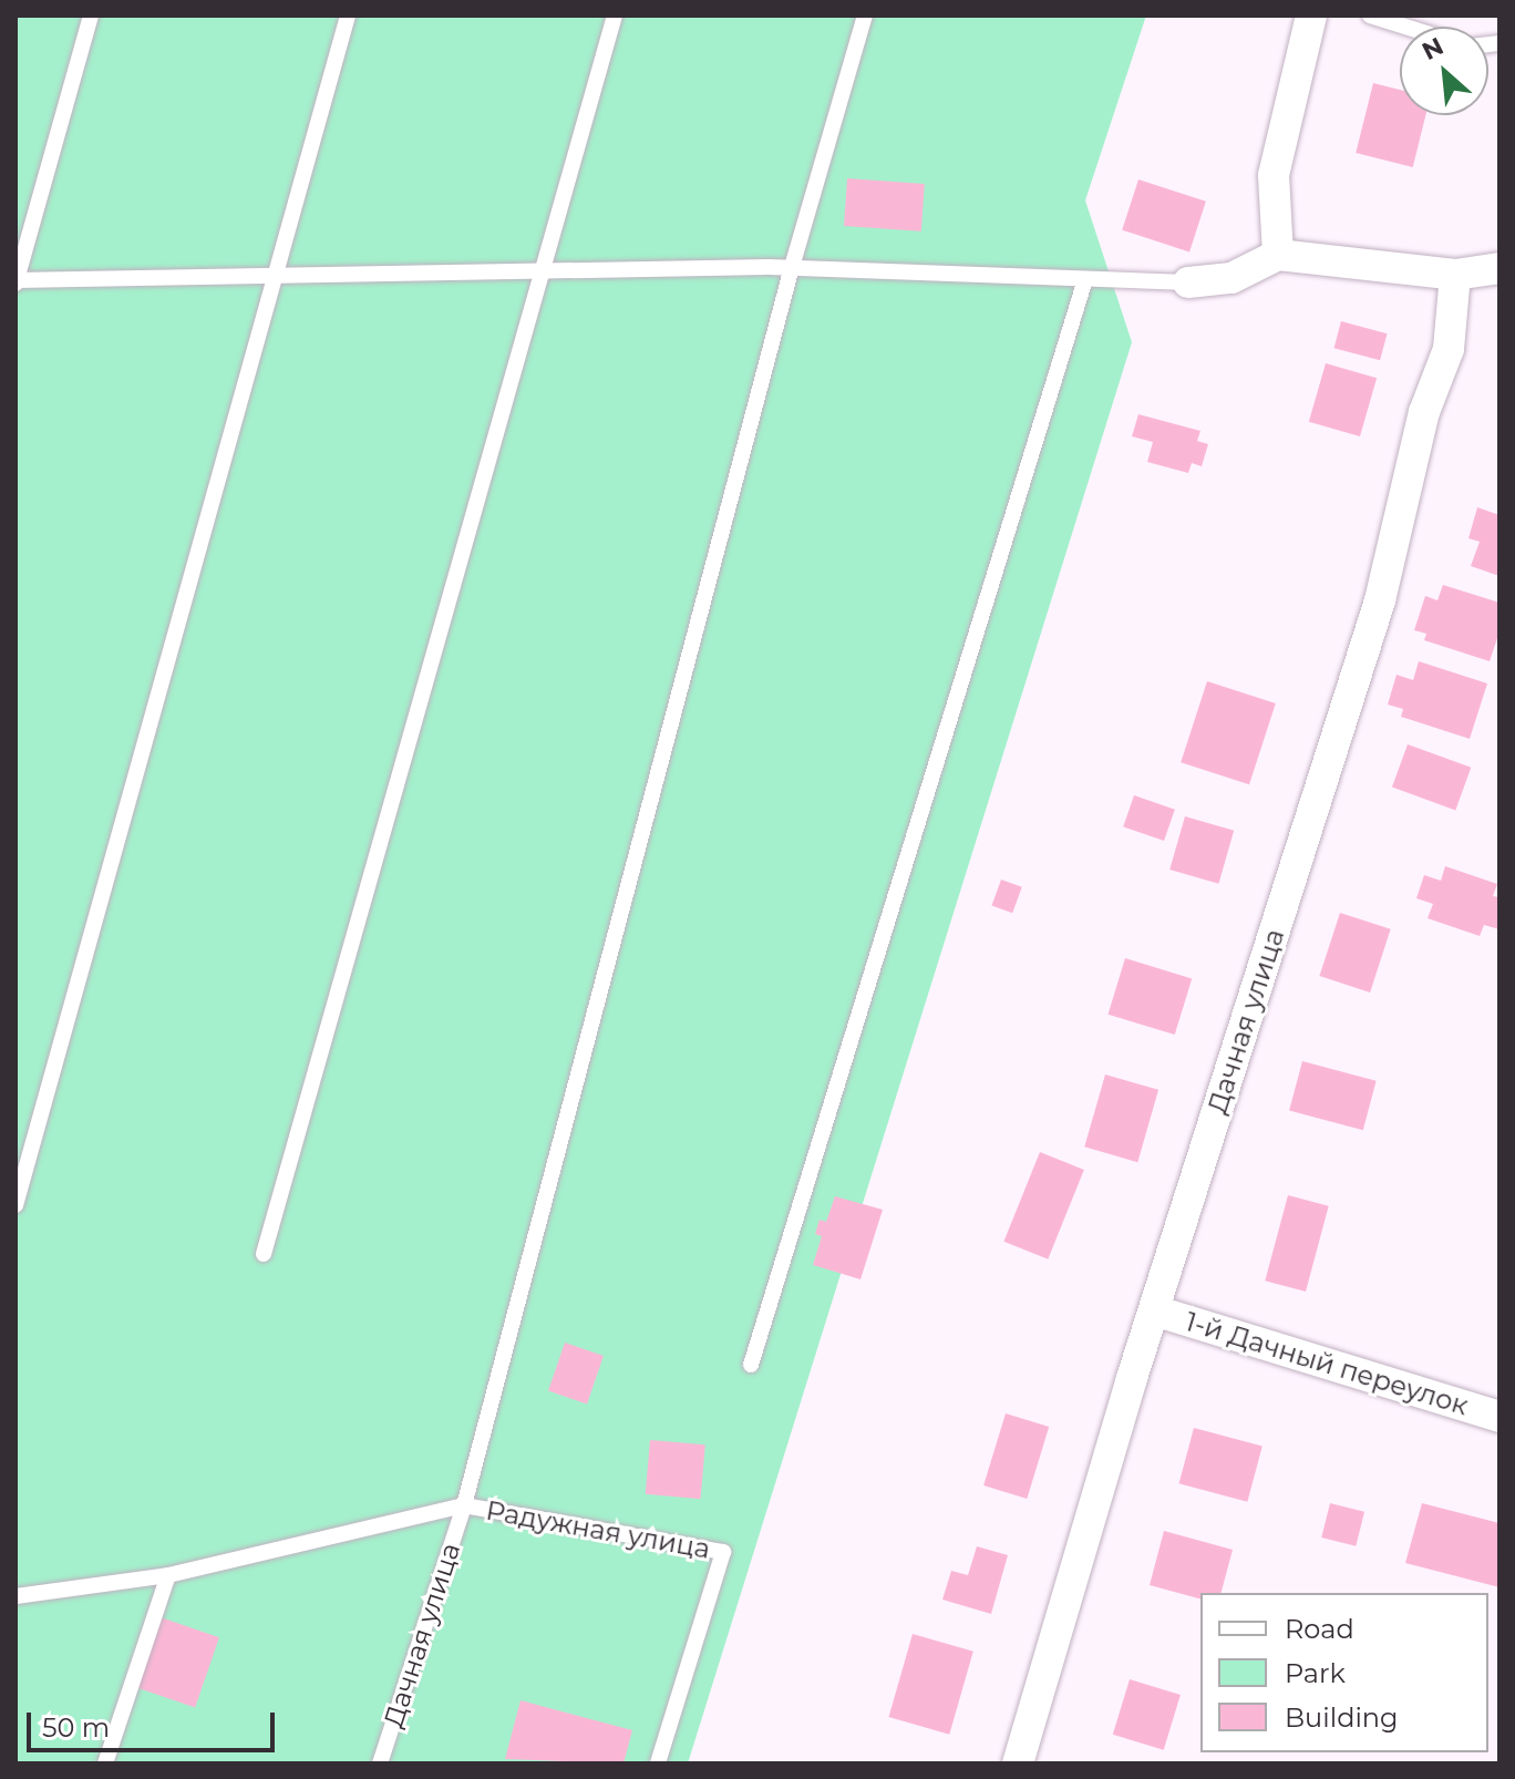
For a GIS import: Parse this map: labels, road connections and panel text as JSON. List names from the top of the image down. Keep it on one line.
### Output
{"streets":{"street":["Дачная улица","1-й Дачный переулок"],"lane":["Радужная улица"]},"crossings":[["Дачная улица","1-й Дачный переулок"],["Дачная улица","Радужная улица"]],"legend":["Road","Park","Building"],"scale_bar":"50 m","north":"top left"}
